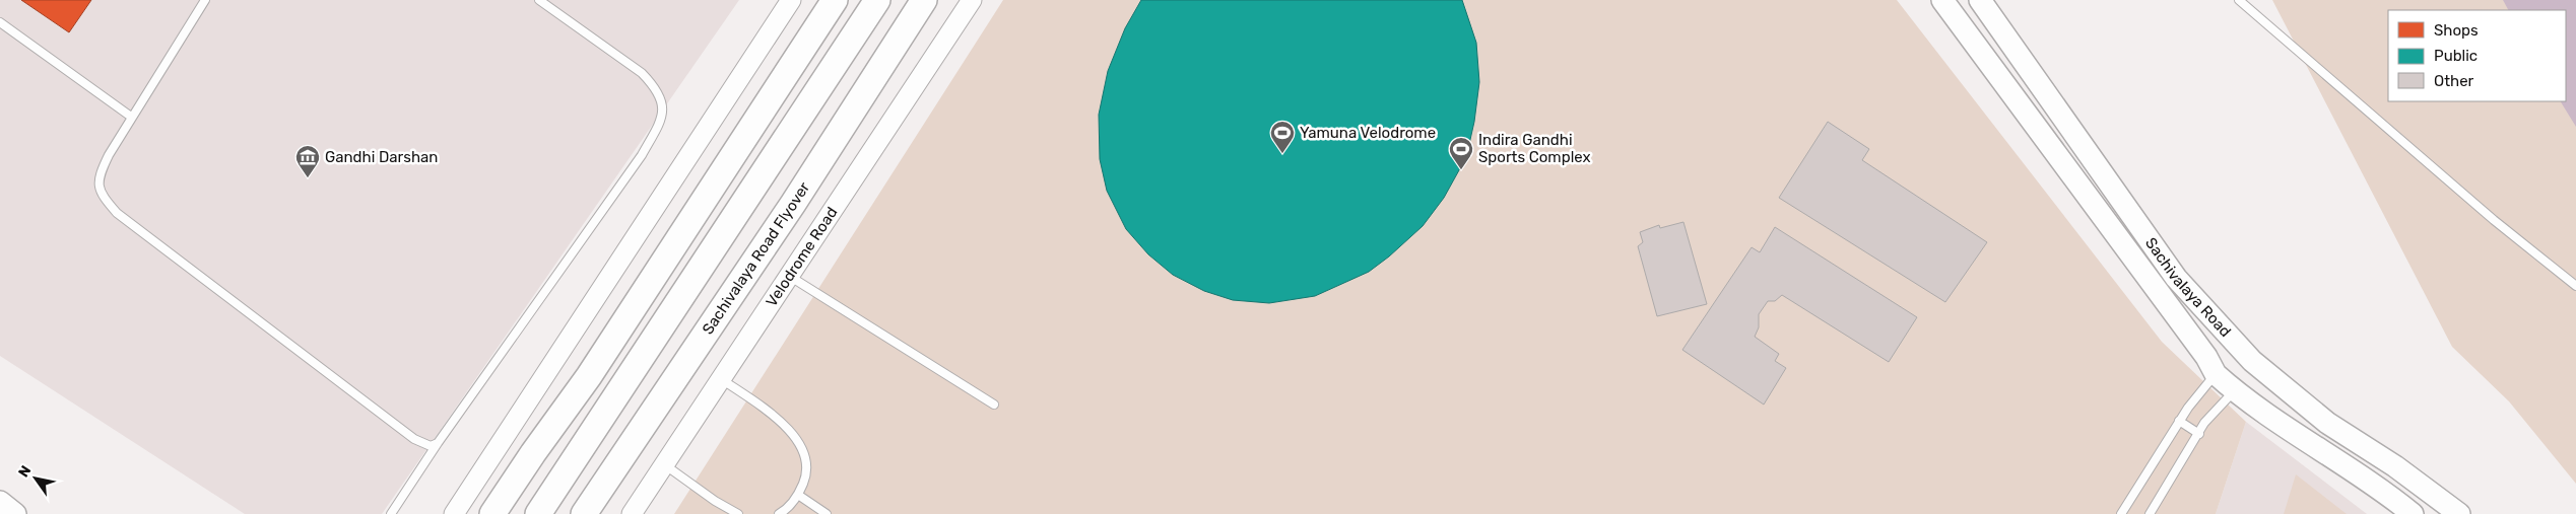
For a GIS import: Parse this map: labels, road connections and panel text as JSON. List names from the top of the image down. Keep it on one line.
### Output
{"streets":{"highway":["Sachivalaya Road Flyover"],"main road":["Sachivalaya Road"],"street":["Velodrome Road"]},"places":{"sports":["Yamuna Velodrome","Indira Gandhi Sports Complex"],"museum":["Gandhi Darshan"]},"legend":["Shops","Public","Other"],"north":"top left"}
